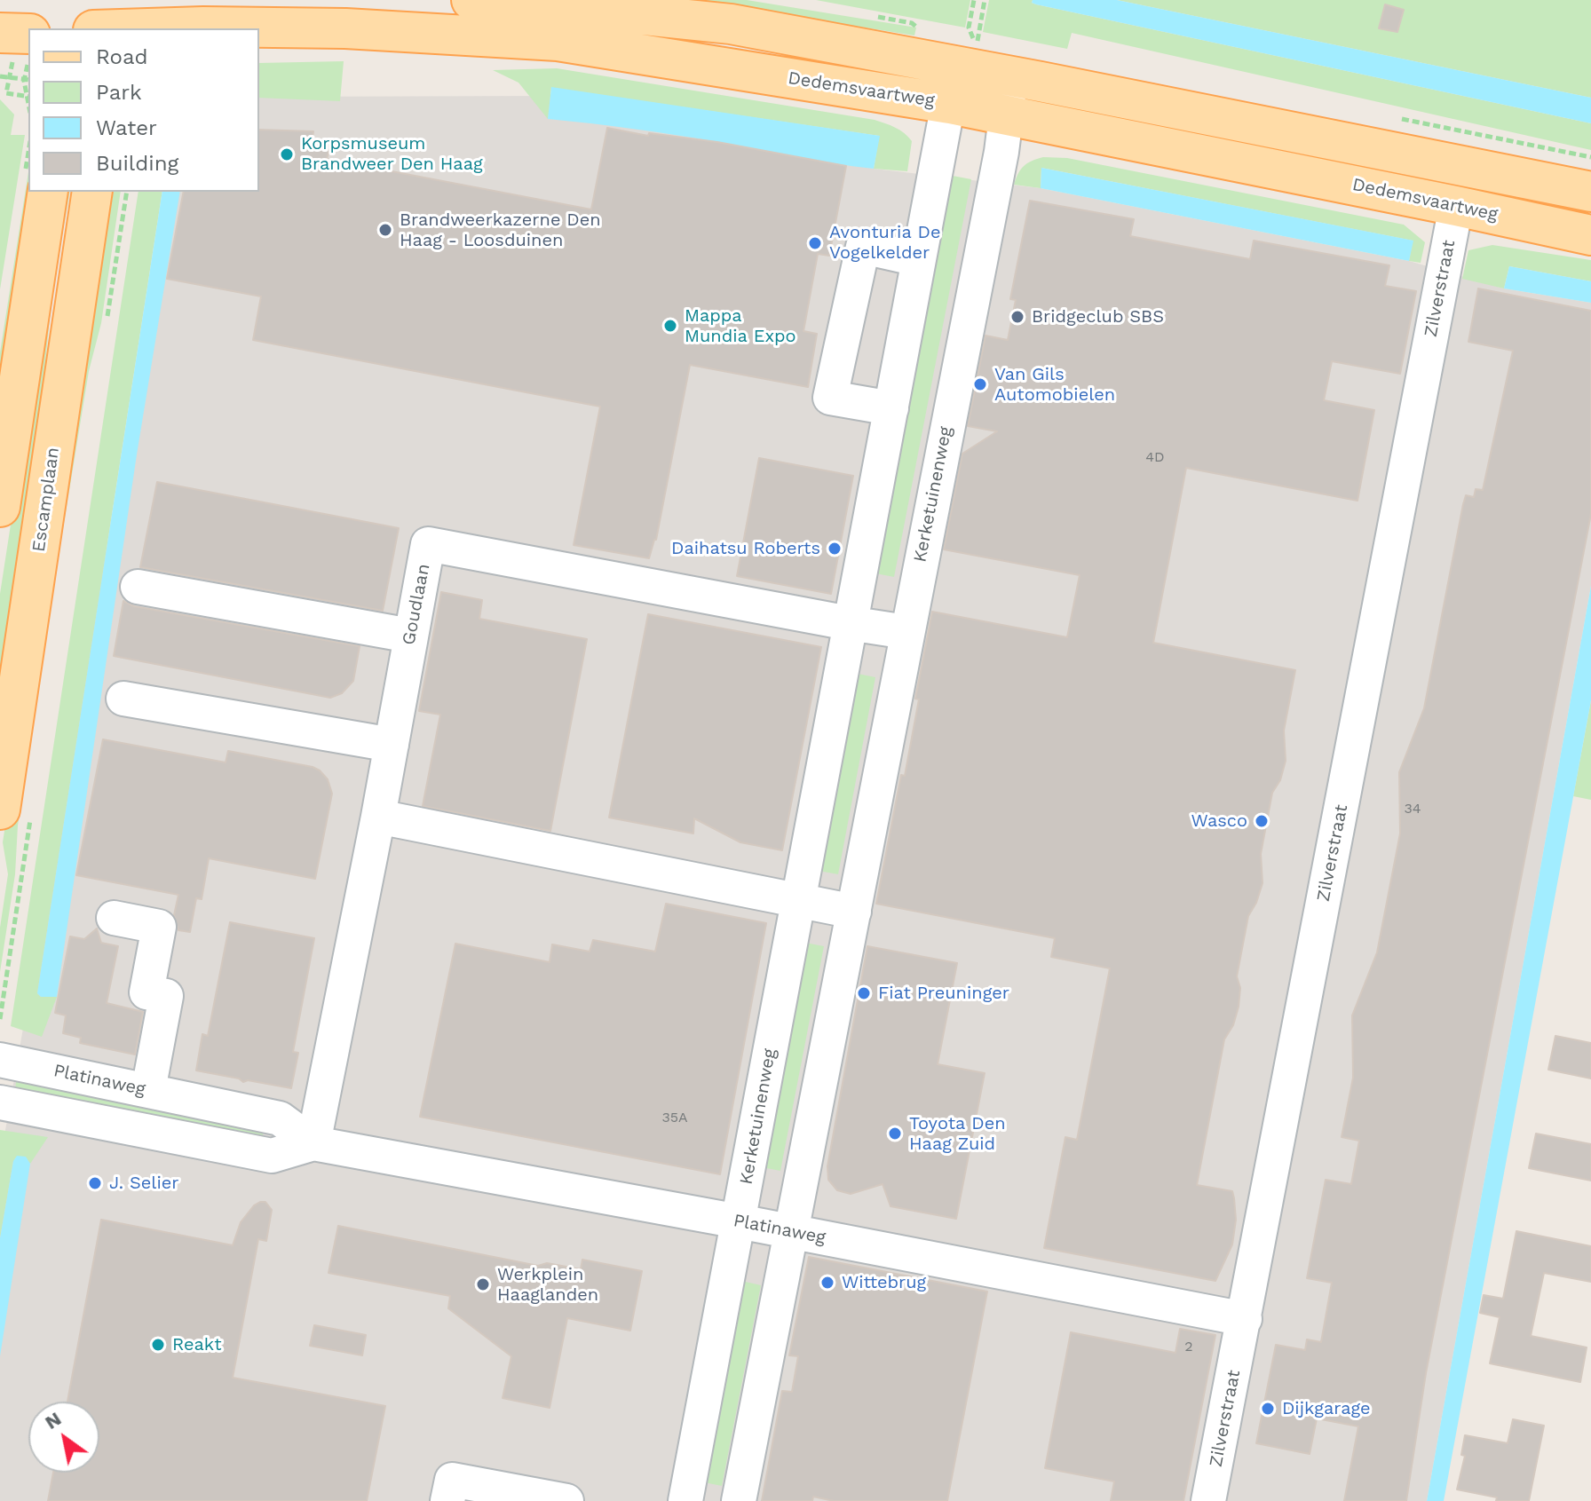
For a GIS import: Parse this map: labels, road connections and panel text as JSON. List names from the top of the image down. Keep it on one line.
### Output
{"streets":{"main road":["Dedemsvaartweg","Escamplaan"],"street":["Zilverstraat","Kerketuinenweg","Goudlaan","Platinaweg"]},"crossings":[["Dedemsvaartweg","Zilverstraat"],["Dedemsvaartweg","Kerketuinenweg"],["Zilverstraat","Platinaweg"],["Kerketuinenweg","Goudlaan"],["Kerketuinenweg","Platinaweg"],["Goudlaan","Platinaweg"]],"places":["Korpsmuseum Brandweer Den Haag","Brandweerkazerne Den Haag - Loosduinen","Avonturia De Vogelkelder","Bridgeclub SBS","Mappa Mundia Expo","Van Gils Automobielen","Daihatsu Roberts","Wasco","Fiat Preuninger","Toyota Den Haag Zuid","J. Selier","Wittebrug","Werkplein Haaglanden","Reakt","Dijkgarage"],"house_numbers":["4D","34","35A","2"],"legend":["Road","Park","Water","Building"],"north":"top left"}
